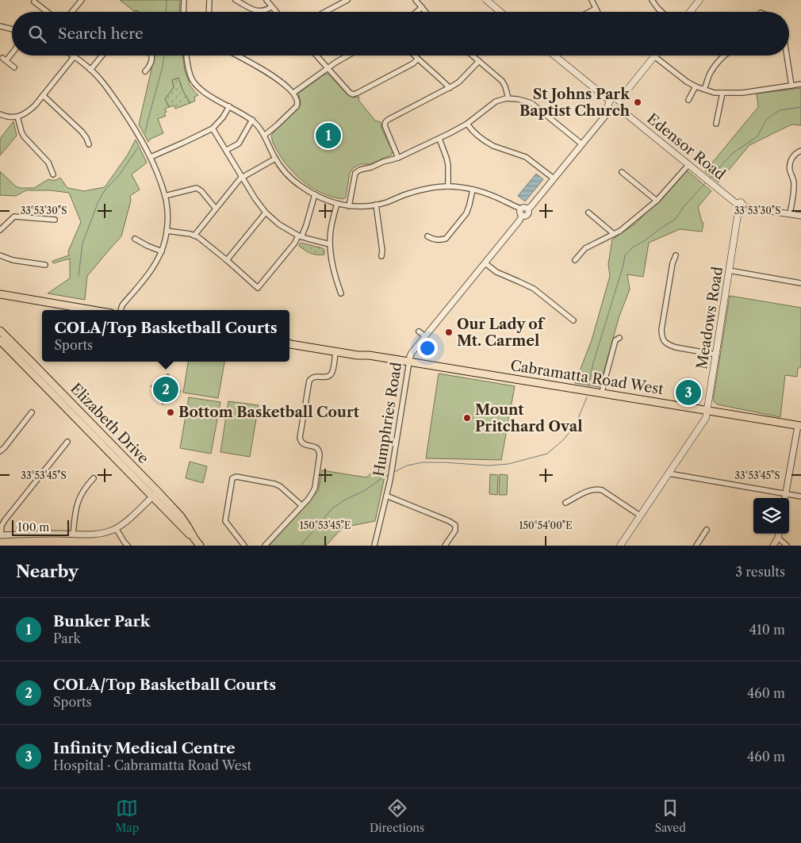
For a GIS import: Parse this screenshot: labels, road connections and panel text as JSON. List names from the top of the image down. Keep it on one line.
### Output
{"streets":{"main road":["Edensor Road","Meadows Road","Cabramatta Road West","Elizabeth Drive"],"street":["Humphries Road"]},"crossings":[["Edensor Road","Meadows Road"],["Meadows Road","Cabramatta Road West"],["Cabramatta Road West","Humphries Road"]],"places":["St Johns Park Baptist Church","Our Lady of Mt. Carmel","Bottom Basketball Court","Mount Pritchard Oval"],"scale_bar":"100 m","page":{"search":"Search here","pins":["1","2","3"],"popup":["COLA/Top Basketball Courts","Sports"],"scale":"100 m","heading":["Nearby","3 results"],"list":[{"mark":"1","name":"Bunker Park","note":"Park","value":"410 m"},{"mark":"2","name":"COLA/Top Basketball Courts","note":"Sports","value":"460 m"},{"mark":"3","name":"Infinity Medical Centre","note":"Hospital · Cabramatta Road West","value":"460 m"}],"nav":["Map","Directions","Saved"]},"coordinates":["33°53'30\"S","33°53'45\"S","150°53'45\"E","150°54'00\"E"]}
